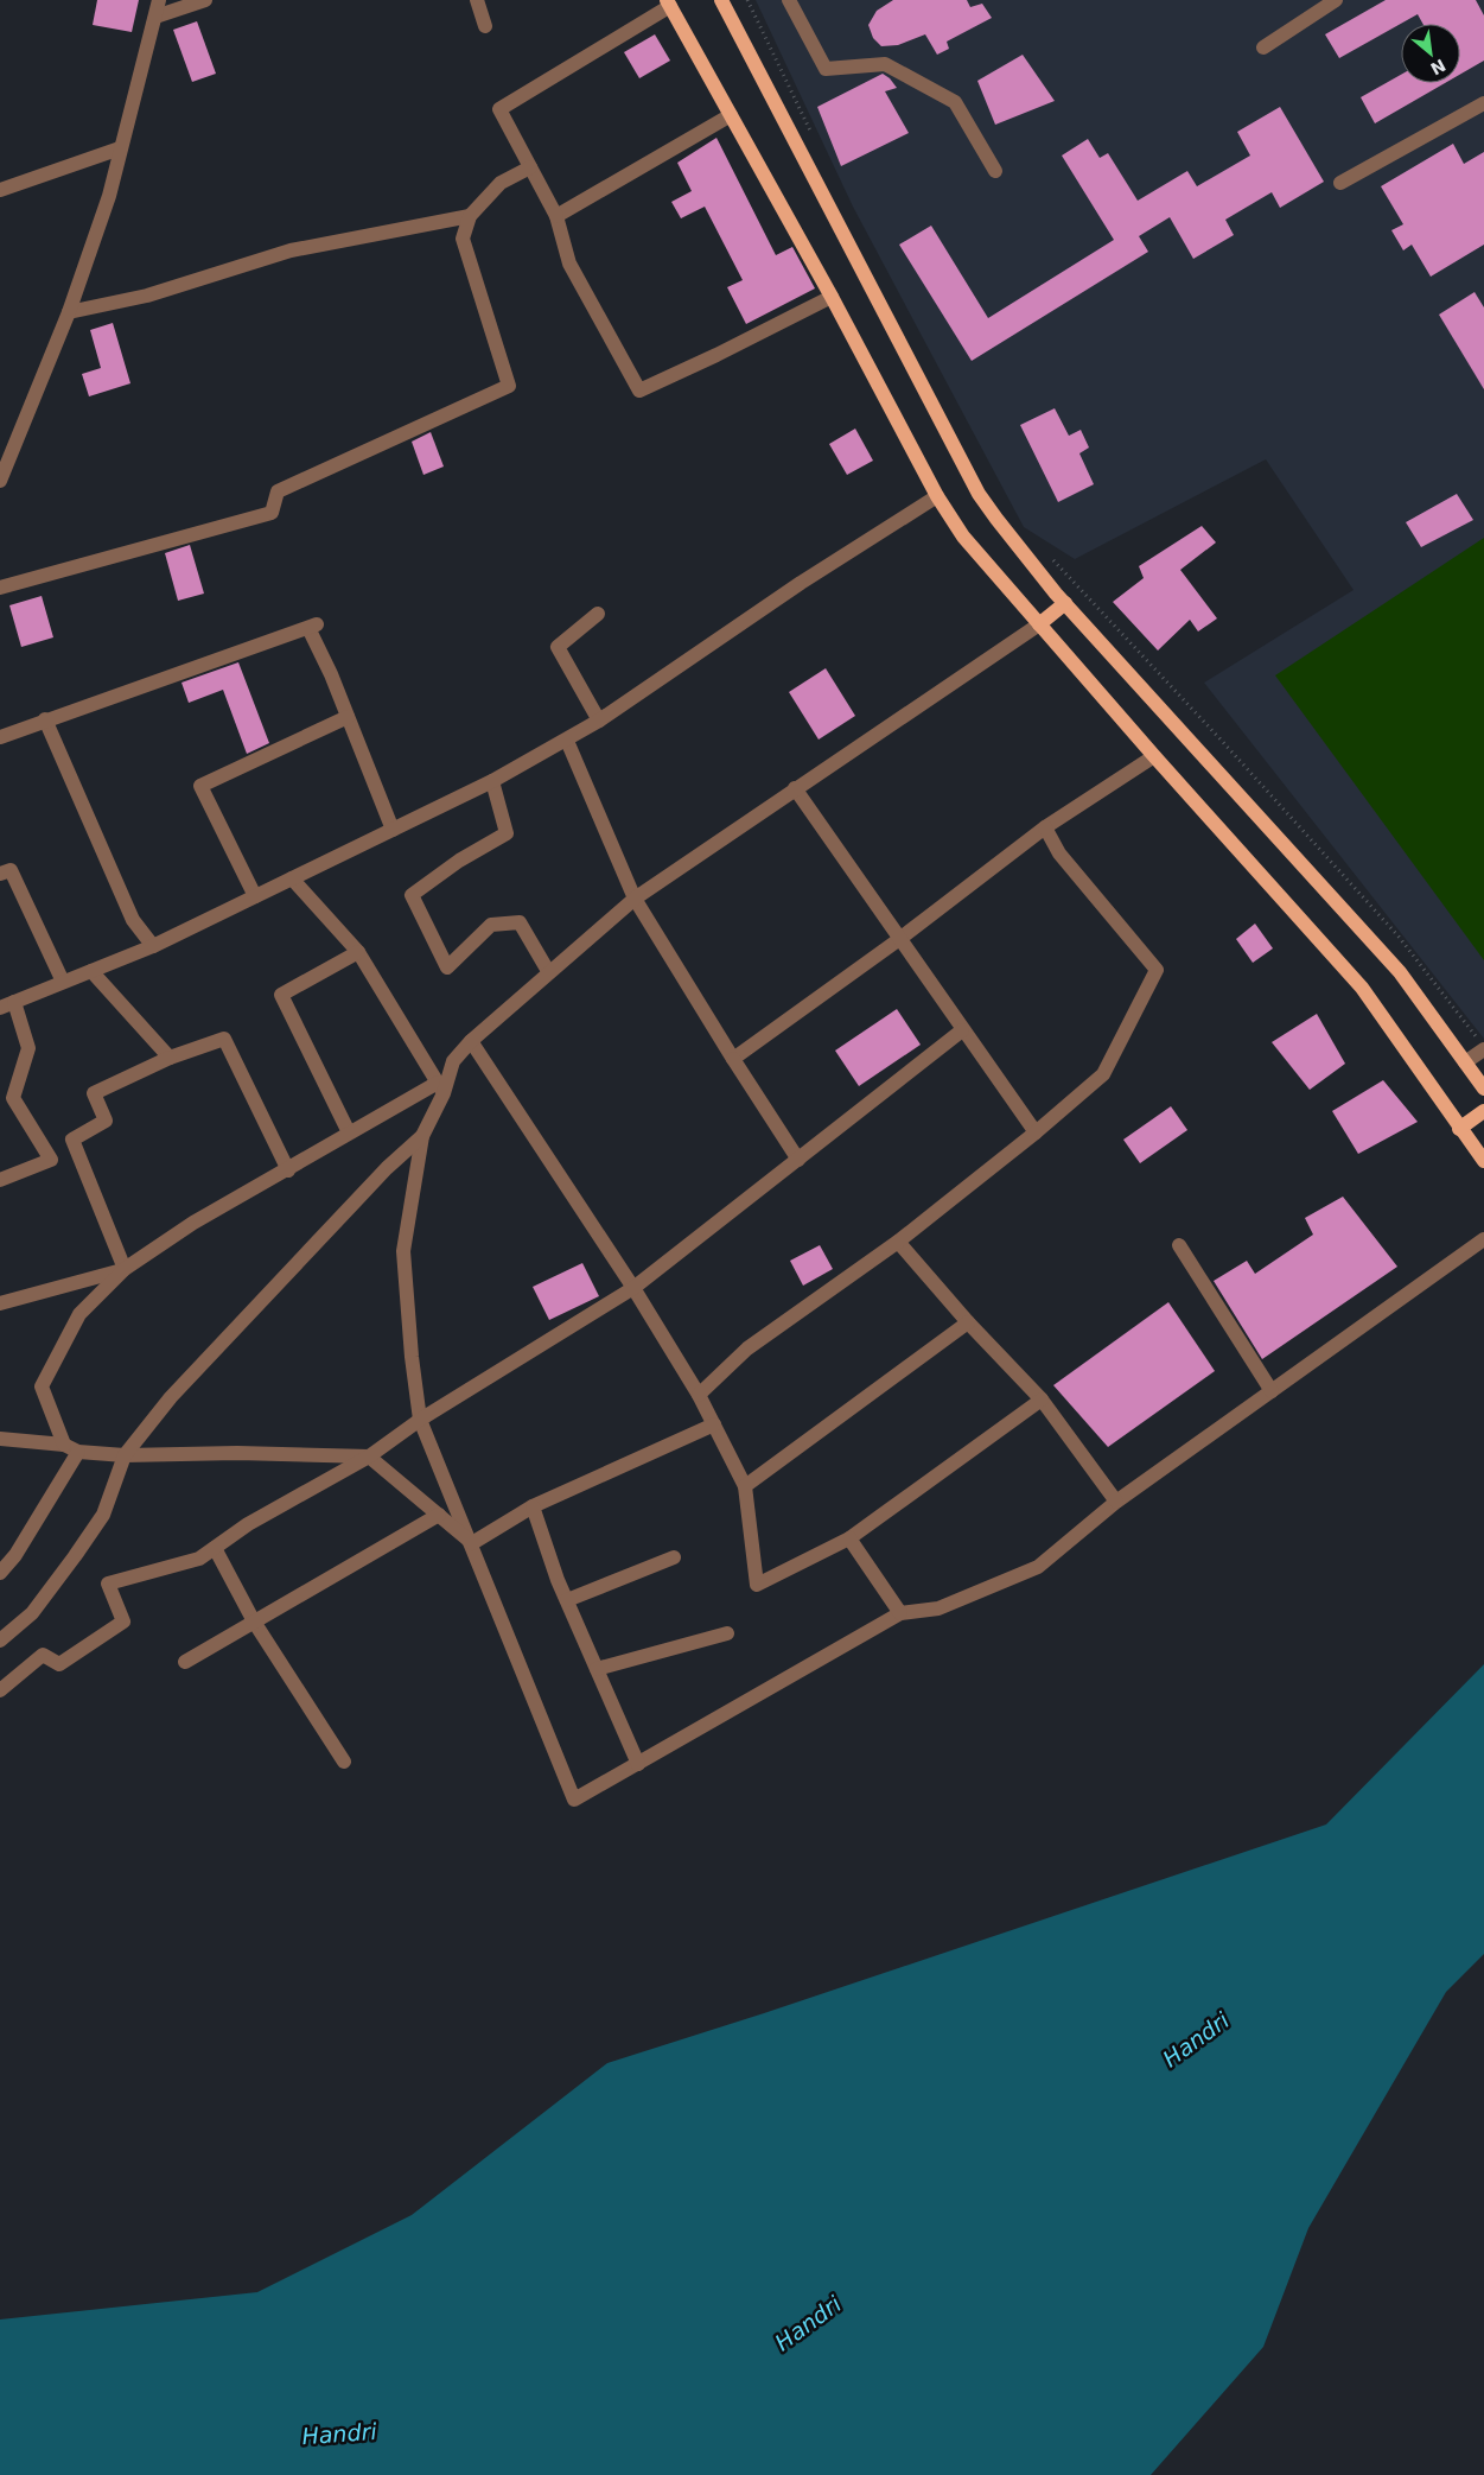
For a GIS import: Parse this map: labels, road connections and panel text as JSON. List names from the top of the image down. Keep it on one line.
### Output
{"water":["Handri"],"north":"bottom right"}
